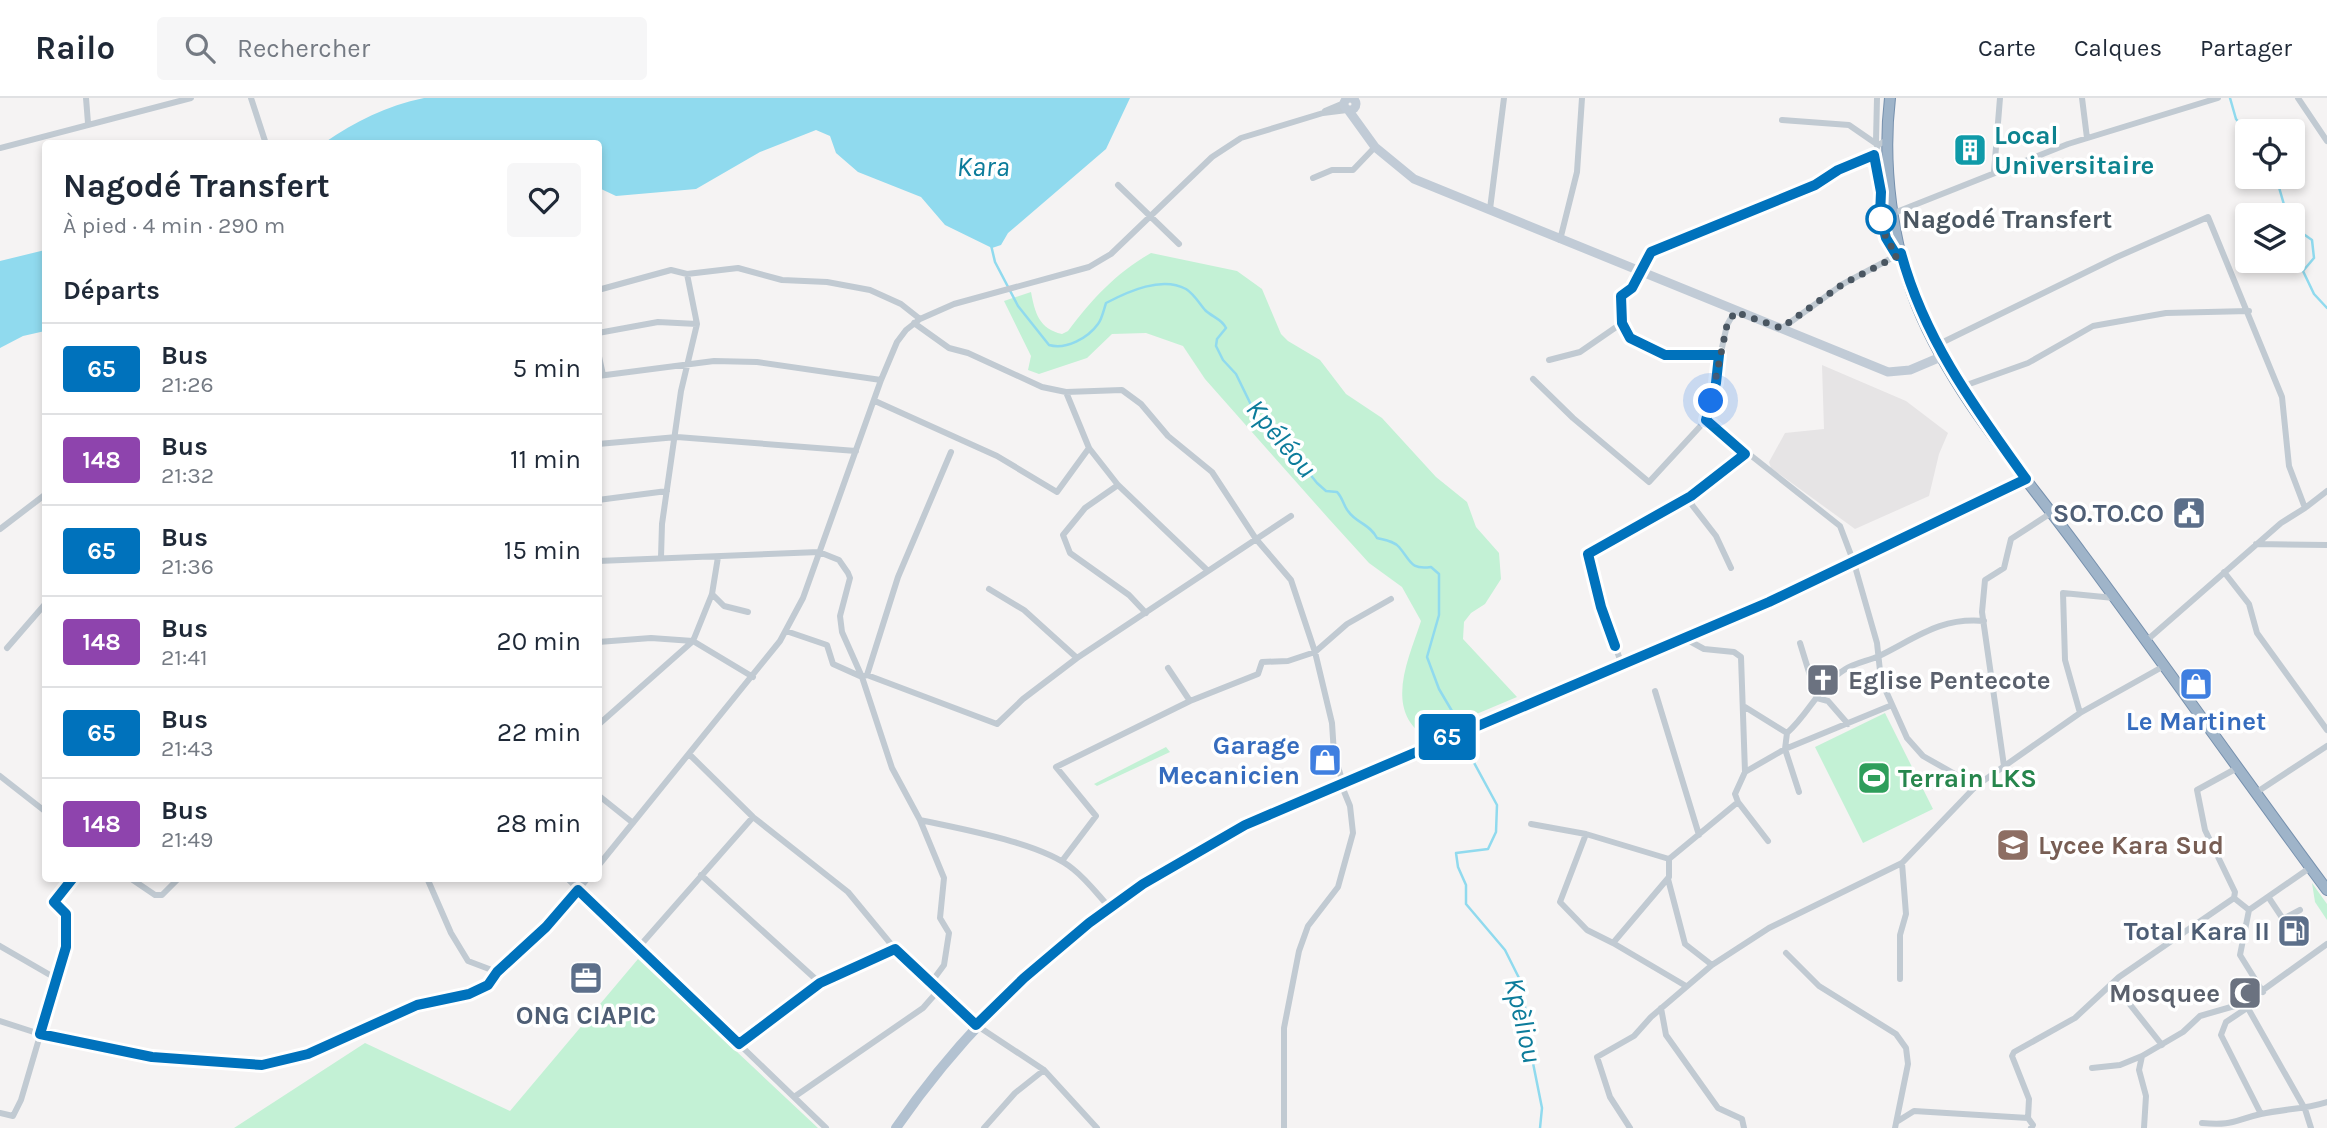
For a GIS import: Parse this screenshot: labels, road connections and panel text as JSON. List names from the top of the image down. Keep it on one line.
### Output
{"water":["Kara","Kpéléou","Kpèliou"],"places":{"building":["Local Universitaire"],"other":["Nagodé Transfert"],"public building":["SO.TO.CO"],"church":["Eglise Pentecote"],"shop":["Le Martinet","Garage Mecanicien"],"sports":["Terrain LKS"],"school or university":["Lycee Kara Sud"],"fuel station":["Total Kara II"],"office":["ONG CIAPIC"],"mosque":["Mosquee"]},"lines":["bus line 65"],"page":{"header":"Railo","search":"Rechercher","nav":["Carte","Calques","Partager"],"on_map":"65","heading":[["Nagodé Transfert","À pied · 4 min · 290 m"],"Départs"],"list":[{"mark":"65","name":"Bus","note":"21:26","value":"5 min"},{"mark":"148","name":"Bus","note":"21:32","value":"11 min"},{"mark":"65","name":"Bus","note":"21:36","value":"15 min"},{"mark":"148","name":"Bus","note":"21:41","value":"20 min"},{"mark":"65","name":"Bus","note":"21:43","value":"22 min"},{"mark":"148","name":"Bus","note":"21:49","value":"28 min"}]}}
